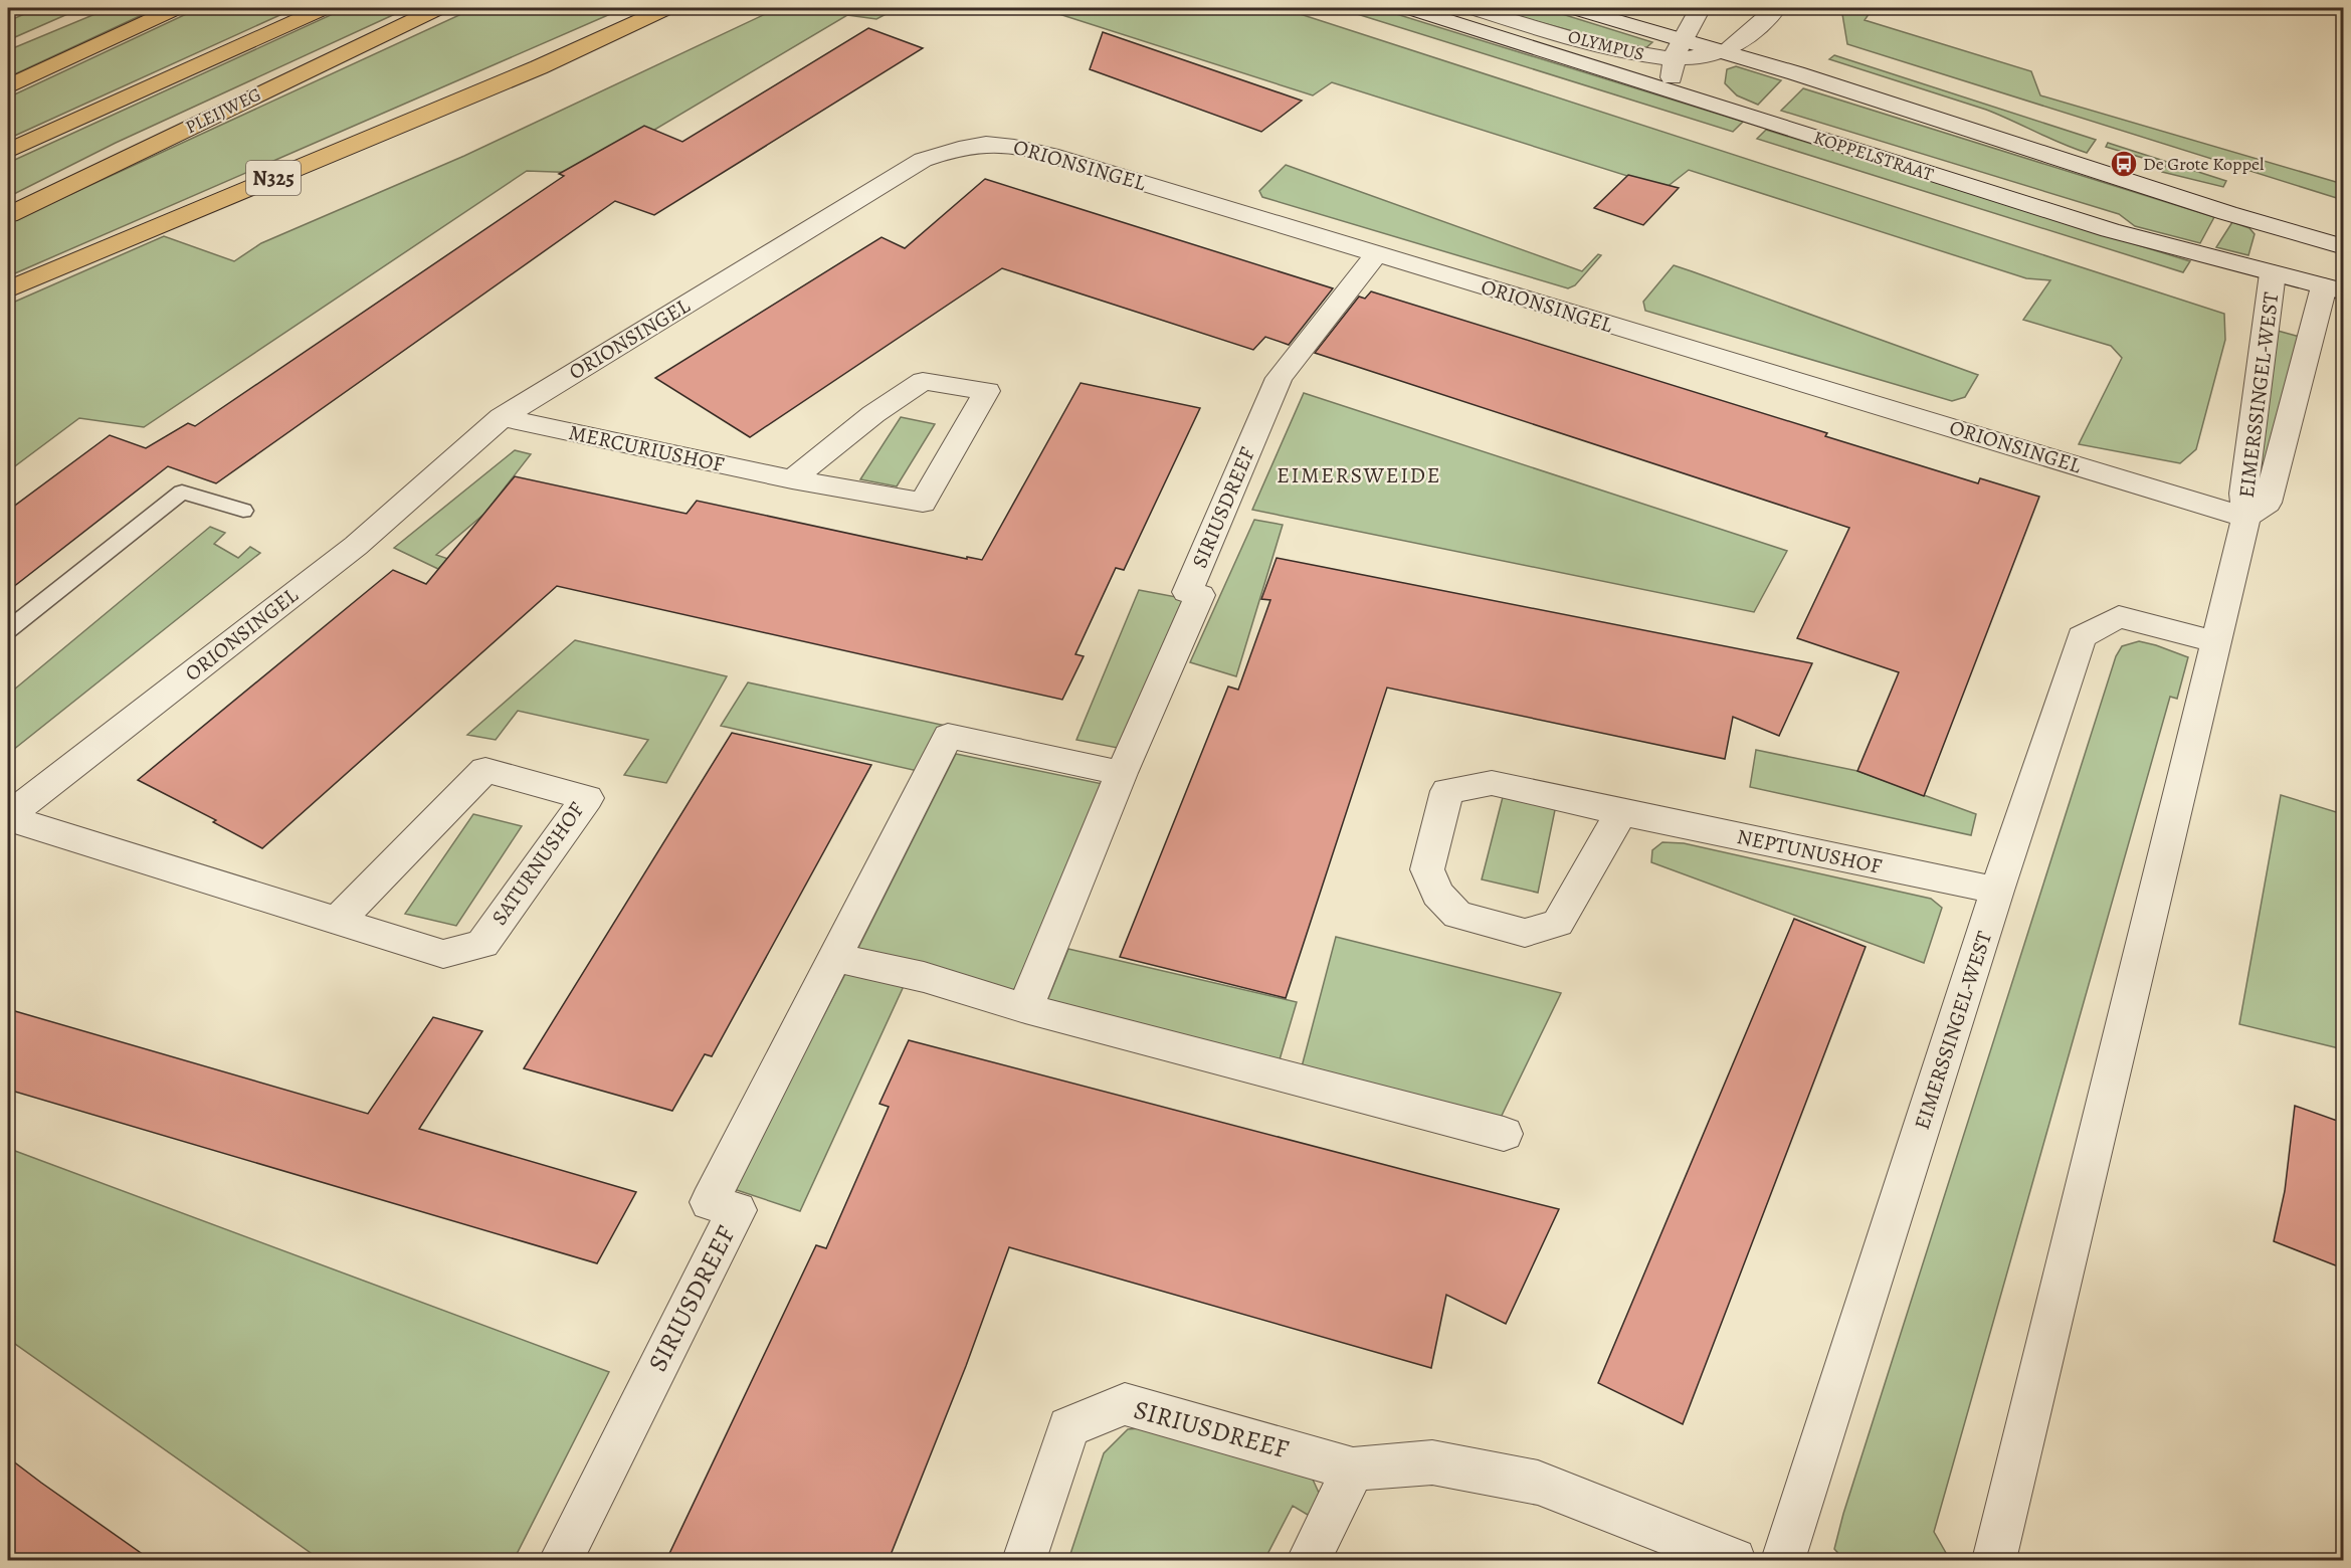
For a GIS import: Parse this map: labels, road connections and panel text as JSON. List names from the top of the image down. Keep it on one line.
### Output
{"streets":{"highway":["PLEIJWEG","N325"],"street":["OLYMPUS","KOPPELSTRAAT","ORIONSINGEL","EIMERSSINGEL-WEST","MERCURIUSHOF","SIRIUSDREEF","NEPTUNUSHOF","SATURNUSHOF"]},"crossings":[["OLYMPUS","KOPPELSTRAAT"],["KOPPELSTRAAT","EIMERSSINGEL-WEST"],["ORIONSINGEL","EIMERSSINGEL-WEST"],["ORIONSINGEL","MERCURIUSHOF"],["ORIONSINGEL","SIRIUSDREEF"],["ORIONSINGEL","SATURNUSHOF"],["EIMERSSINGEL-WEST","NEPTUNUSHOF"]],"districts":["EIMERSWEIDE"],"places":{"bus stop":["De Grote Koppel"]}}
